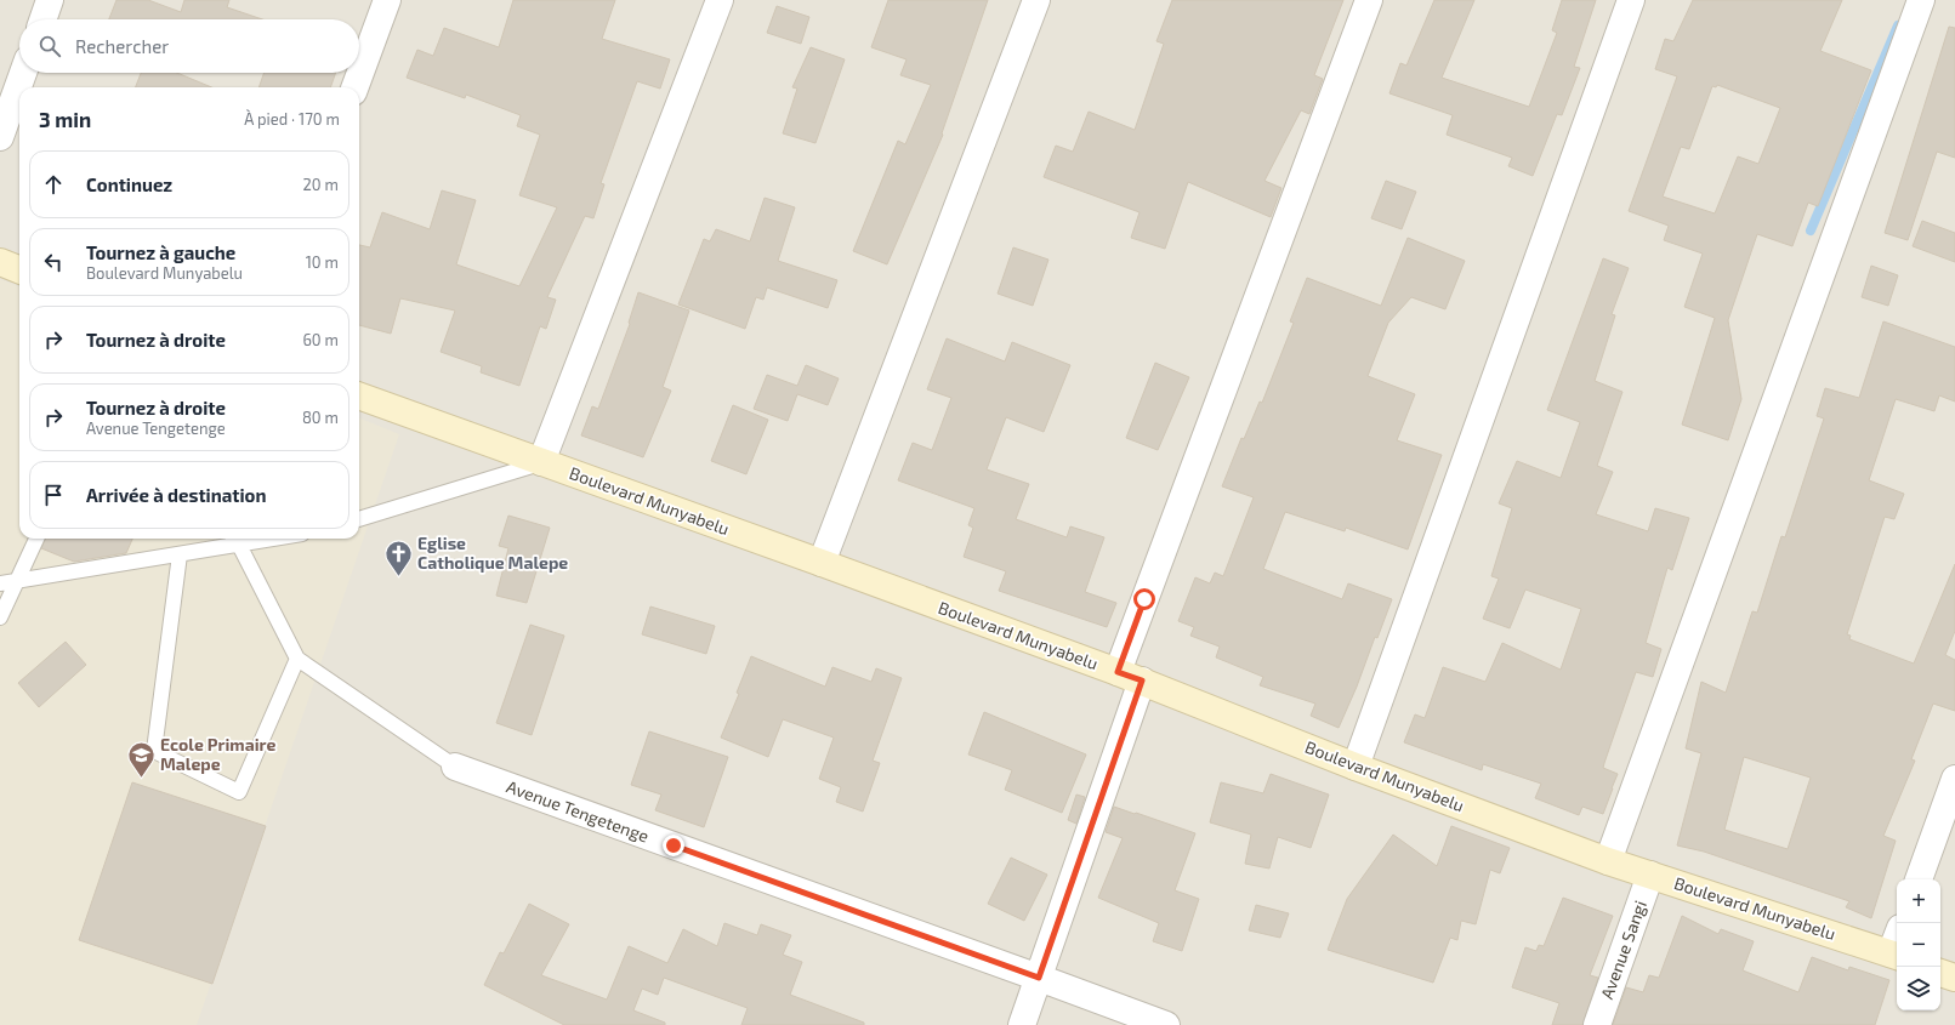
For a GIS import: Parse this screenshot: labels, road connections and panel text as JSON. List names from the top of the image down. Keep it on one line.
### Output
{"streets":{"street":["Boulevard Munyabelu","Avenue Tengetenge","Avenue Sangi"]},"crossings":[["Boulevard Munyabelu","Avenue Sangi"]],"places":{"church":["Eglise Catholique Malepe"],"school or university":["Ecole Primaire Malepe"]},"page":{"search":"Rechercher","heading":["3 min","À pied · 170 m"],"list":[["Continuez","20 m"],["Tournez à gauche","Boulevard Munyabelu","10 m"],["Tournez à droite","60 m"],["Tournez à droite","Avenue Tengetenge","80 m"],"Arrivée à destination"],"map_buttons":["+","−"]}}
